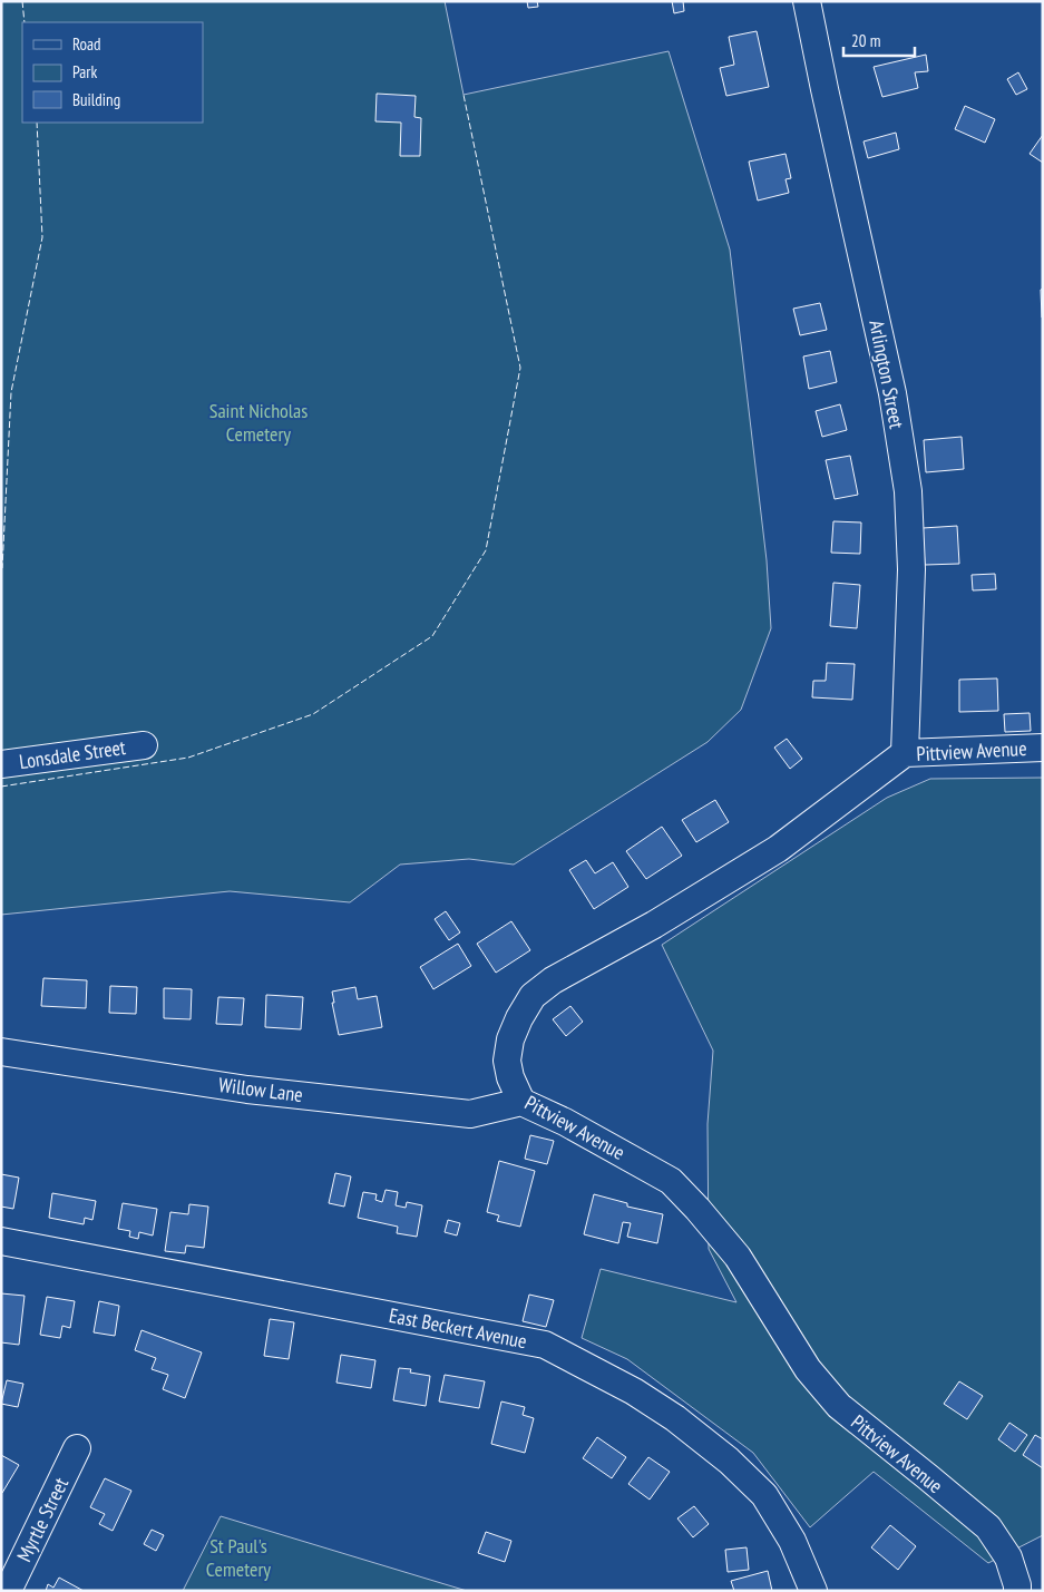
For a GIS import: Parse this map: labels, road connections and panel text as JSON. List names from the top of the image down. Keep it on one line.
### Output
{"streets":{"street":["Arlington Street","Pittview Avenue","Lonsdale Street","Willow Lane","East Beckert Avenue","Myrtle Street"]},"crossings":[["Arlington Street","Pittview Avenue"],["Pittview Avenue","Willow Lane"]],"parks":["Saint Nicholas Cemetery","St Paul's Cemetery"],"legend":["Road","Park","Building"],"scale_bar":"20 m"}
